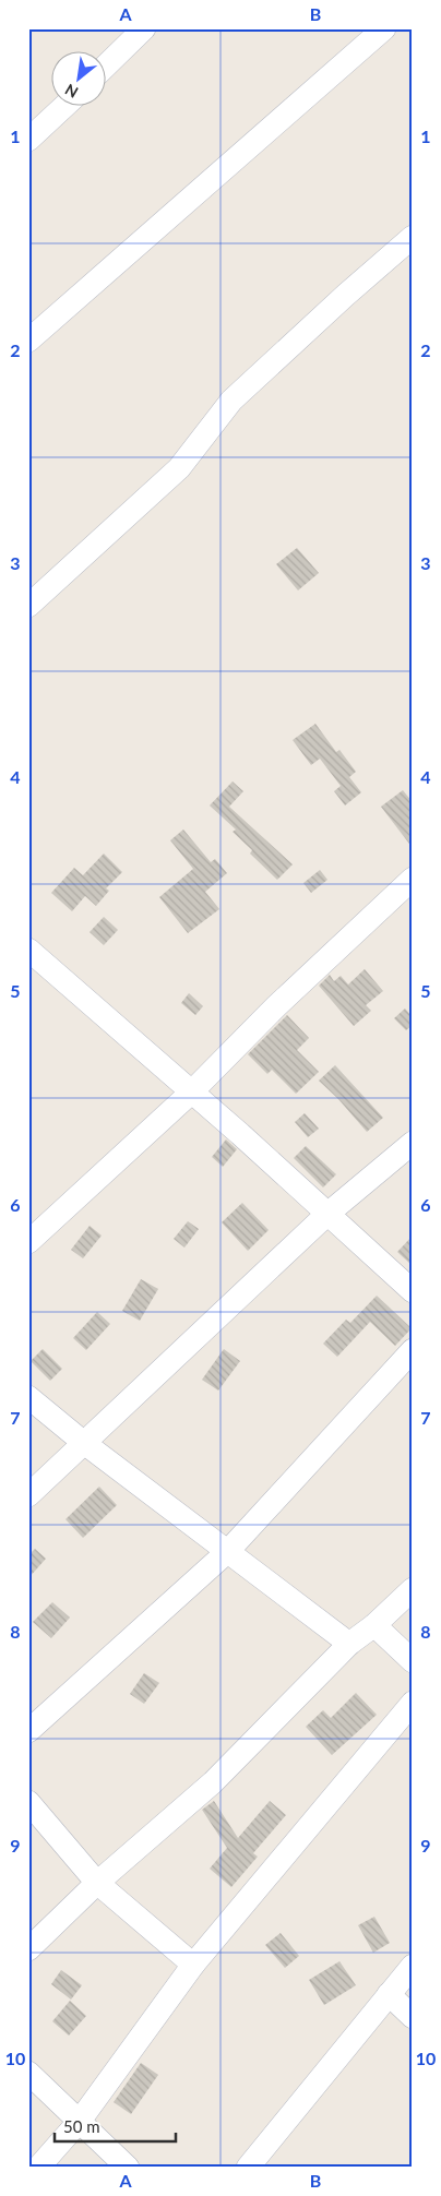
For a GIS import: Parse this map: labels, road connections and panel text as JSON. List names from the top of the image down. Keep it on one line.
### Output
{"scale_bar":"50 m","north":"bottom left","grid":{"columns":["A","B"],"rows":["1","2","3","4","5","6","7","8","9","10"]}}
